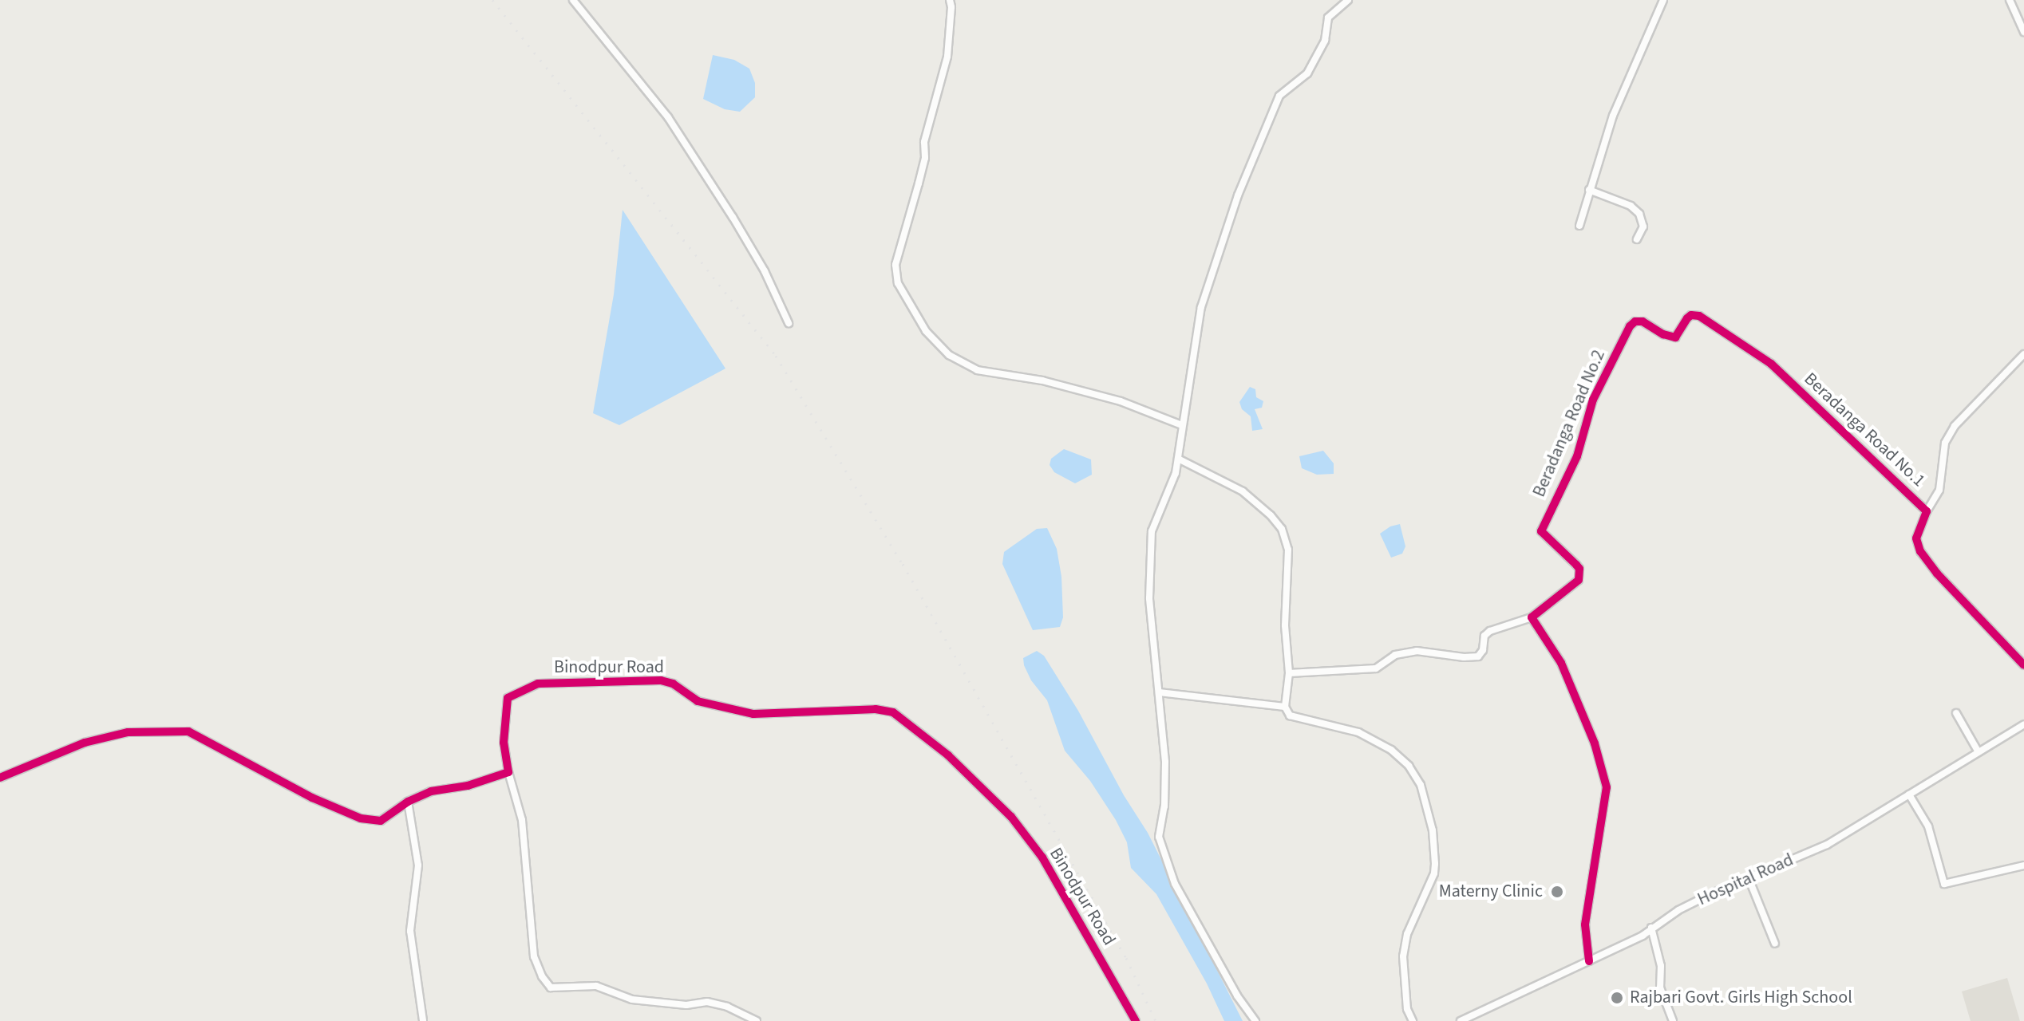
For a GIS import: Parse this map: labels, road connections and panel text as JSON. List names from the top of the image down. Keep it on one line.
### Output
{"streets":{"street":["Beradanga Road No.2","Beradanga Road No.1","Binodpur Road","Hospital Road"]},"crossings":[["Beradanga Road No.2","Beradanga Road No.1"]],"places":["Materny Clinic","Rajbari Govt. Girls High School"]}
